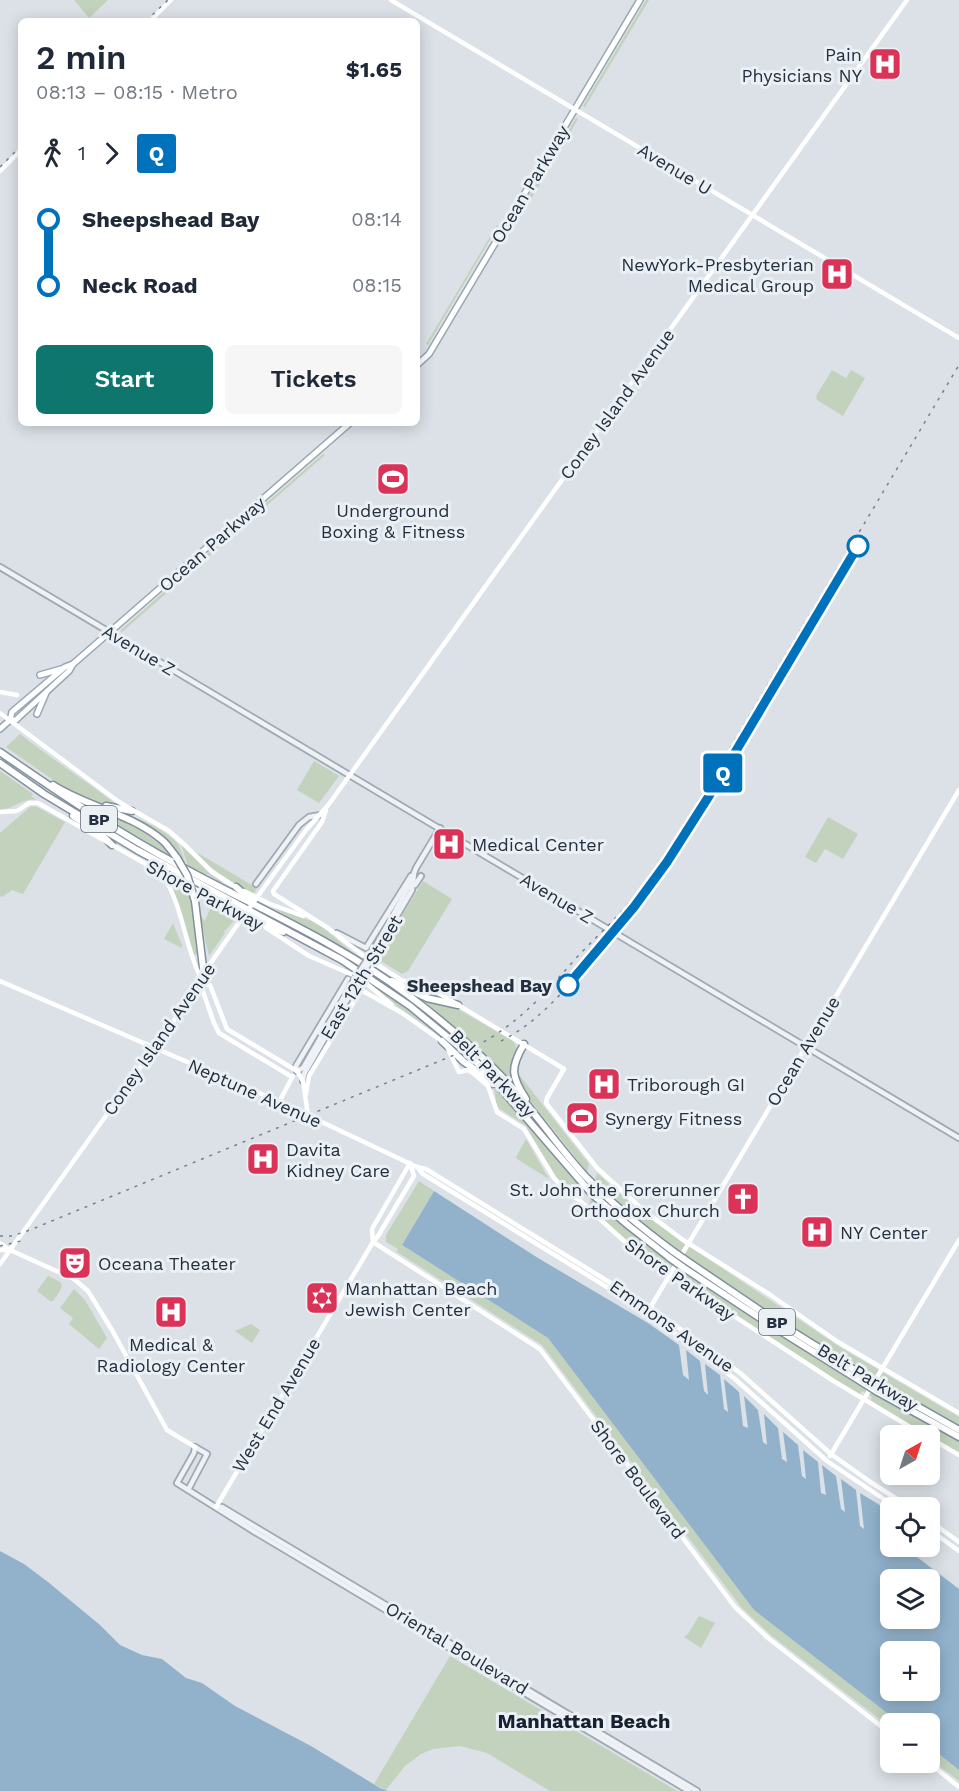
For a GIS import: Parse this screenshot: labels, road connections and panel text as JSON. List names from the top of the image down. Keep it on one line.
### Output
{"streets":{"highway":["BP","Belt Parkway"],"main road":["Avenue U","Ocean Parkway","Coney Island Avenue","Shore Parkway","East 12th Street","Ocean Avenue","Neptune Avenue","Emmons Avenue","West End Avenue","Shore Boulevard"],"street":["Avenue Z","Oriental Boulevard"]},"crossings":[["Avenue U","Ocean Parkway"],["Avenue U","Coney Island Avenue"],["Ocean Parkway","Avenue Z"],["Ocean Parkway","Shore Parkway"],["Coney Island Avenue","Avenue Z"],["Coney Island Avenue","Shore Parkway"],["Coney Island Avenue","Neptune Avenue"],["Avenue Z","East 12th Street"],["Avenue Z","Ocean Avenue"],["Shore Parkway","East 12th Street"],["Shore Parkway","Ocean Avenue"],["East 12th Street","Neptune Avenue"],["Ocean Avenue","Emmons Avenue"],["Neptune Avenue","Emmons Avenue"],["West End Avenue","Shore Boulevard"],["West End Avenue","Oriental Boulevard"]],"districts":["Manhattan Beach"],"places":{"hospital":["Pain Physicians NY","NewYork-Presbyterian Medical Group","Medical Center","Triborough GI","Davita Kidney Care","NY Center","Medical & Radiology Center"],"sports":["Underground Boxing & Fitness","Synergy Fitness"],"other":["Sheepshead Bay"],"church":["St. John the Forerunner Orthodox Church"],"theatre":["Oceana Theater"],"synagogue":["Manhattan Beach Jewish Center"]},"lines":["metro line Q"],"north":"top right","page":{"on_map":"Q","heading":["2 min","08:13 – 08:15 · Metro","$1.65"],"legs":["1","Q"],"list":[{"name":"Sheepshead Bay","value":"08:14"},{"name":"Neck Road","value":"08:15"}],"buttons":["Start","Tickets"],"map_buttons":["+","−"]}}
